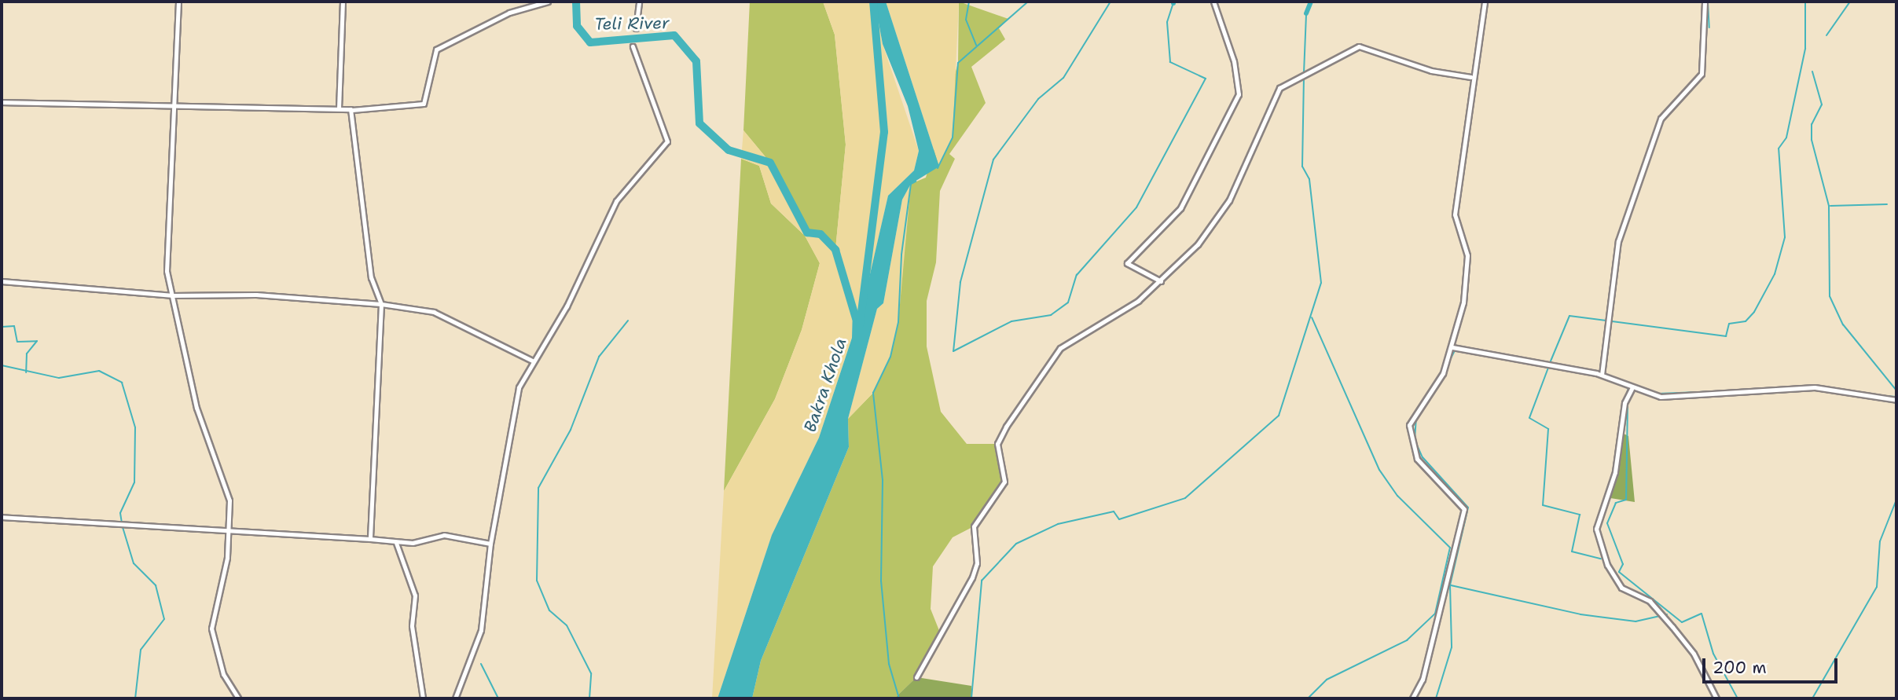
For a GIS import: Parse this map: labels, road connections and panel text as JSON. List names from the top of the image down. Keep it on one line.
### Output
{"water":["Teli River","Bakra Khola"],"scale_bar":"200 m"}
